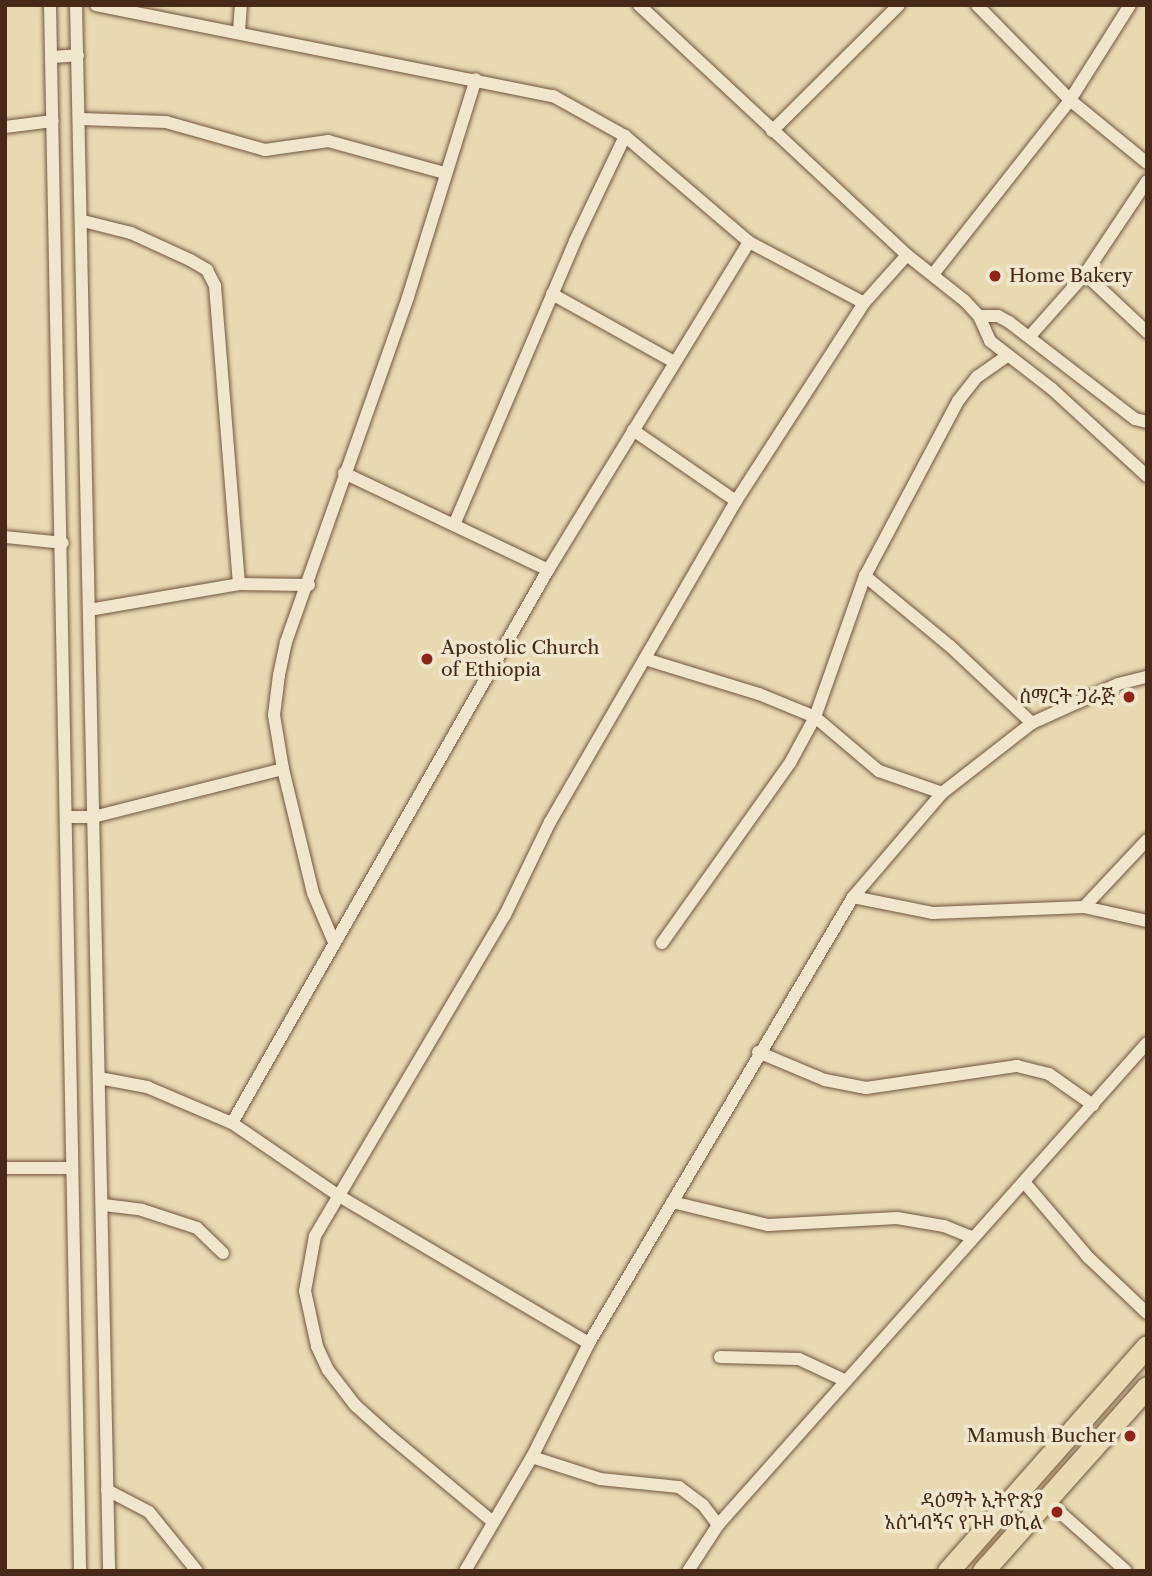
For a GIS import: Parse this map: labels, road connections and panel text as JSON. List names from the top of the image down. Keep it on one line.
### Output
{"places":["Home Bakery","Apostolic Church of Ethiopia","ስማርት ጋራጅ","Mamush Bucher","ዳዕማት ኢትዮጽያ አስጎብኝና የጉዞ ወኪል"]}
